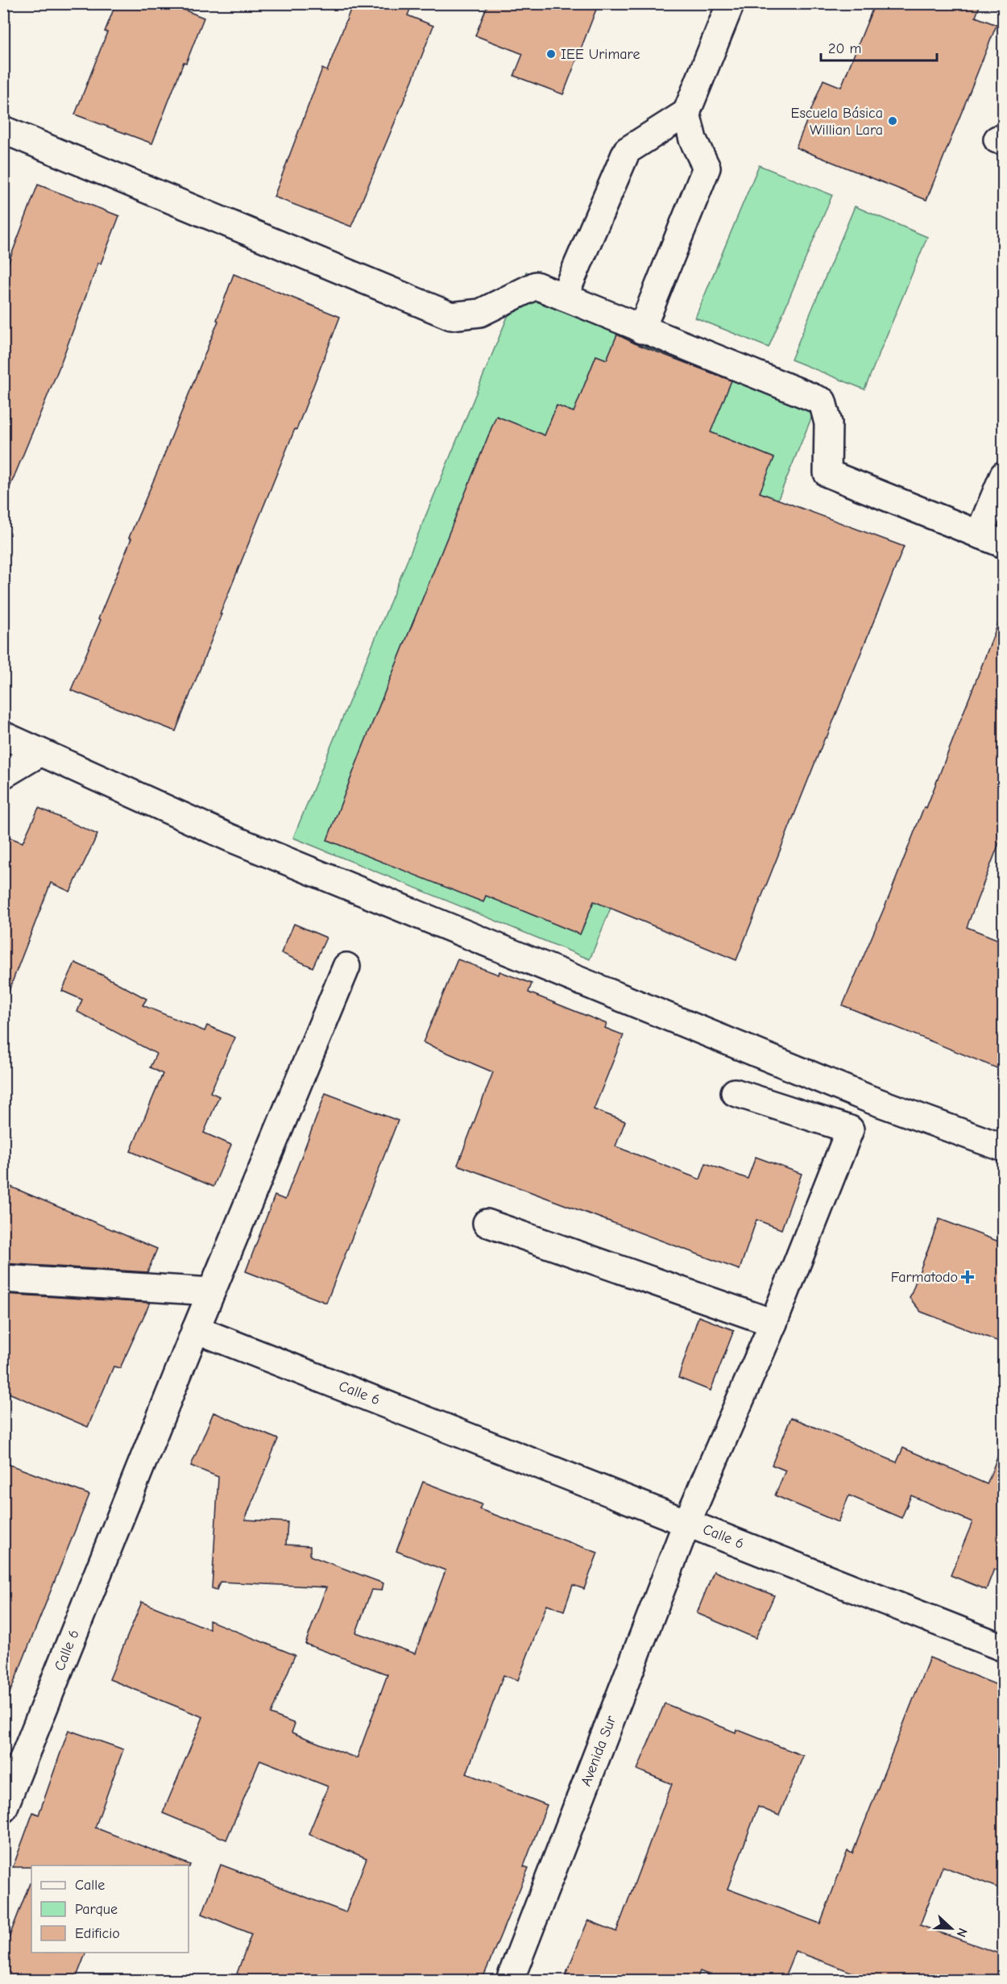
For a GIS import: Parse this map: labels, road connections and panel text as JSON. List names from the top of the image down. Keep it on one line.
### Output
{"streets":{"street":["Calle 6","Avenida Sur"]},"crossings":[["Calle 6","Avenida Sur"]],"places":{"other":["IEE Urimare","Escuela Básica Willian Lara"],"health":["Farmatodo"]},"legend":["Calle","Parque","Edificio"],"scale_bar":"20 m","north":"right"}
